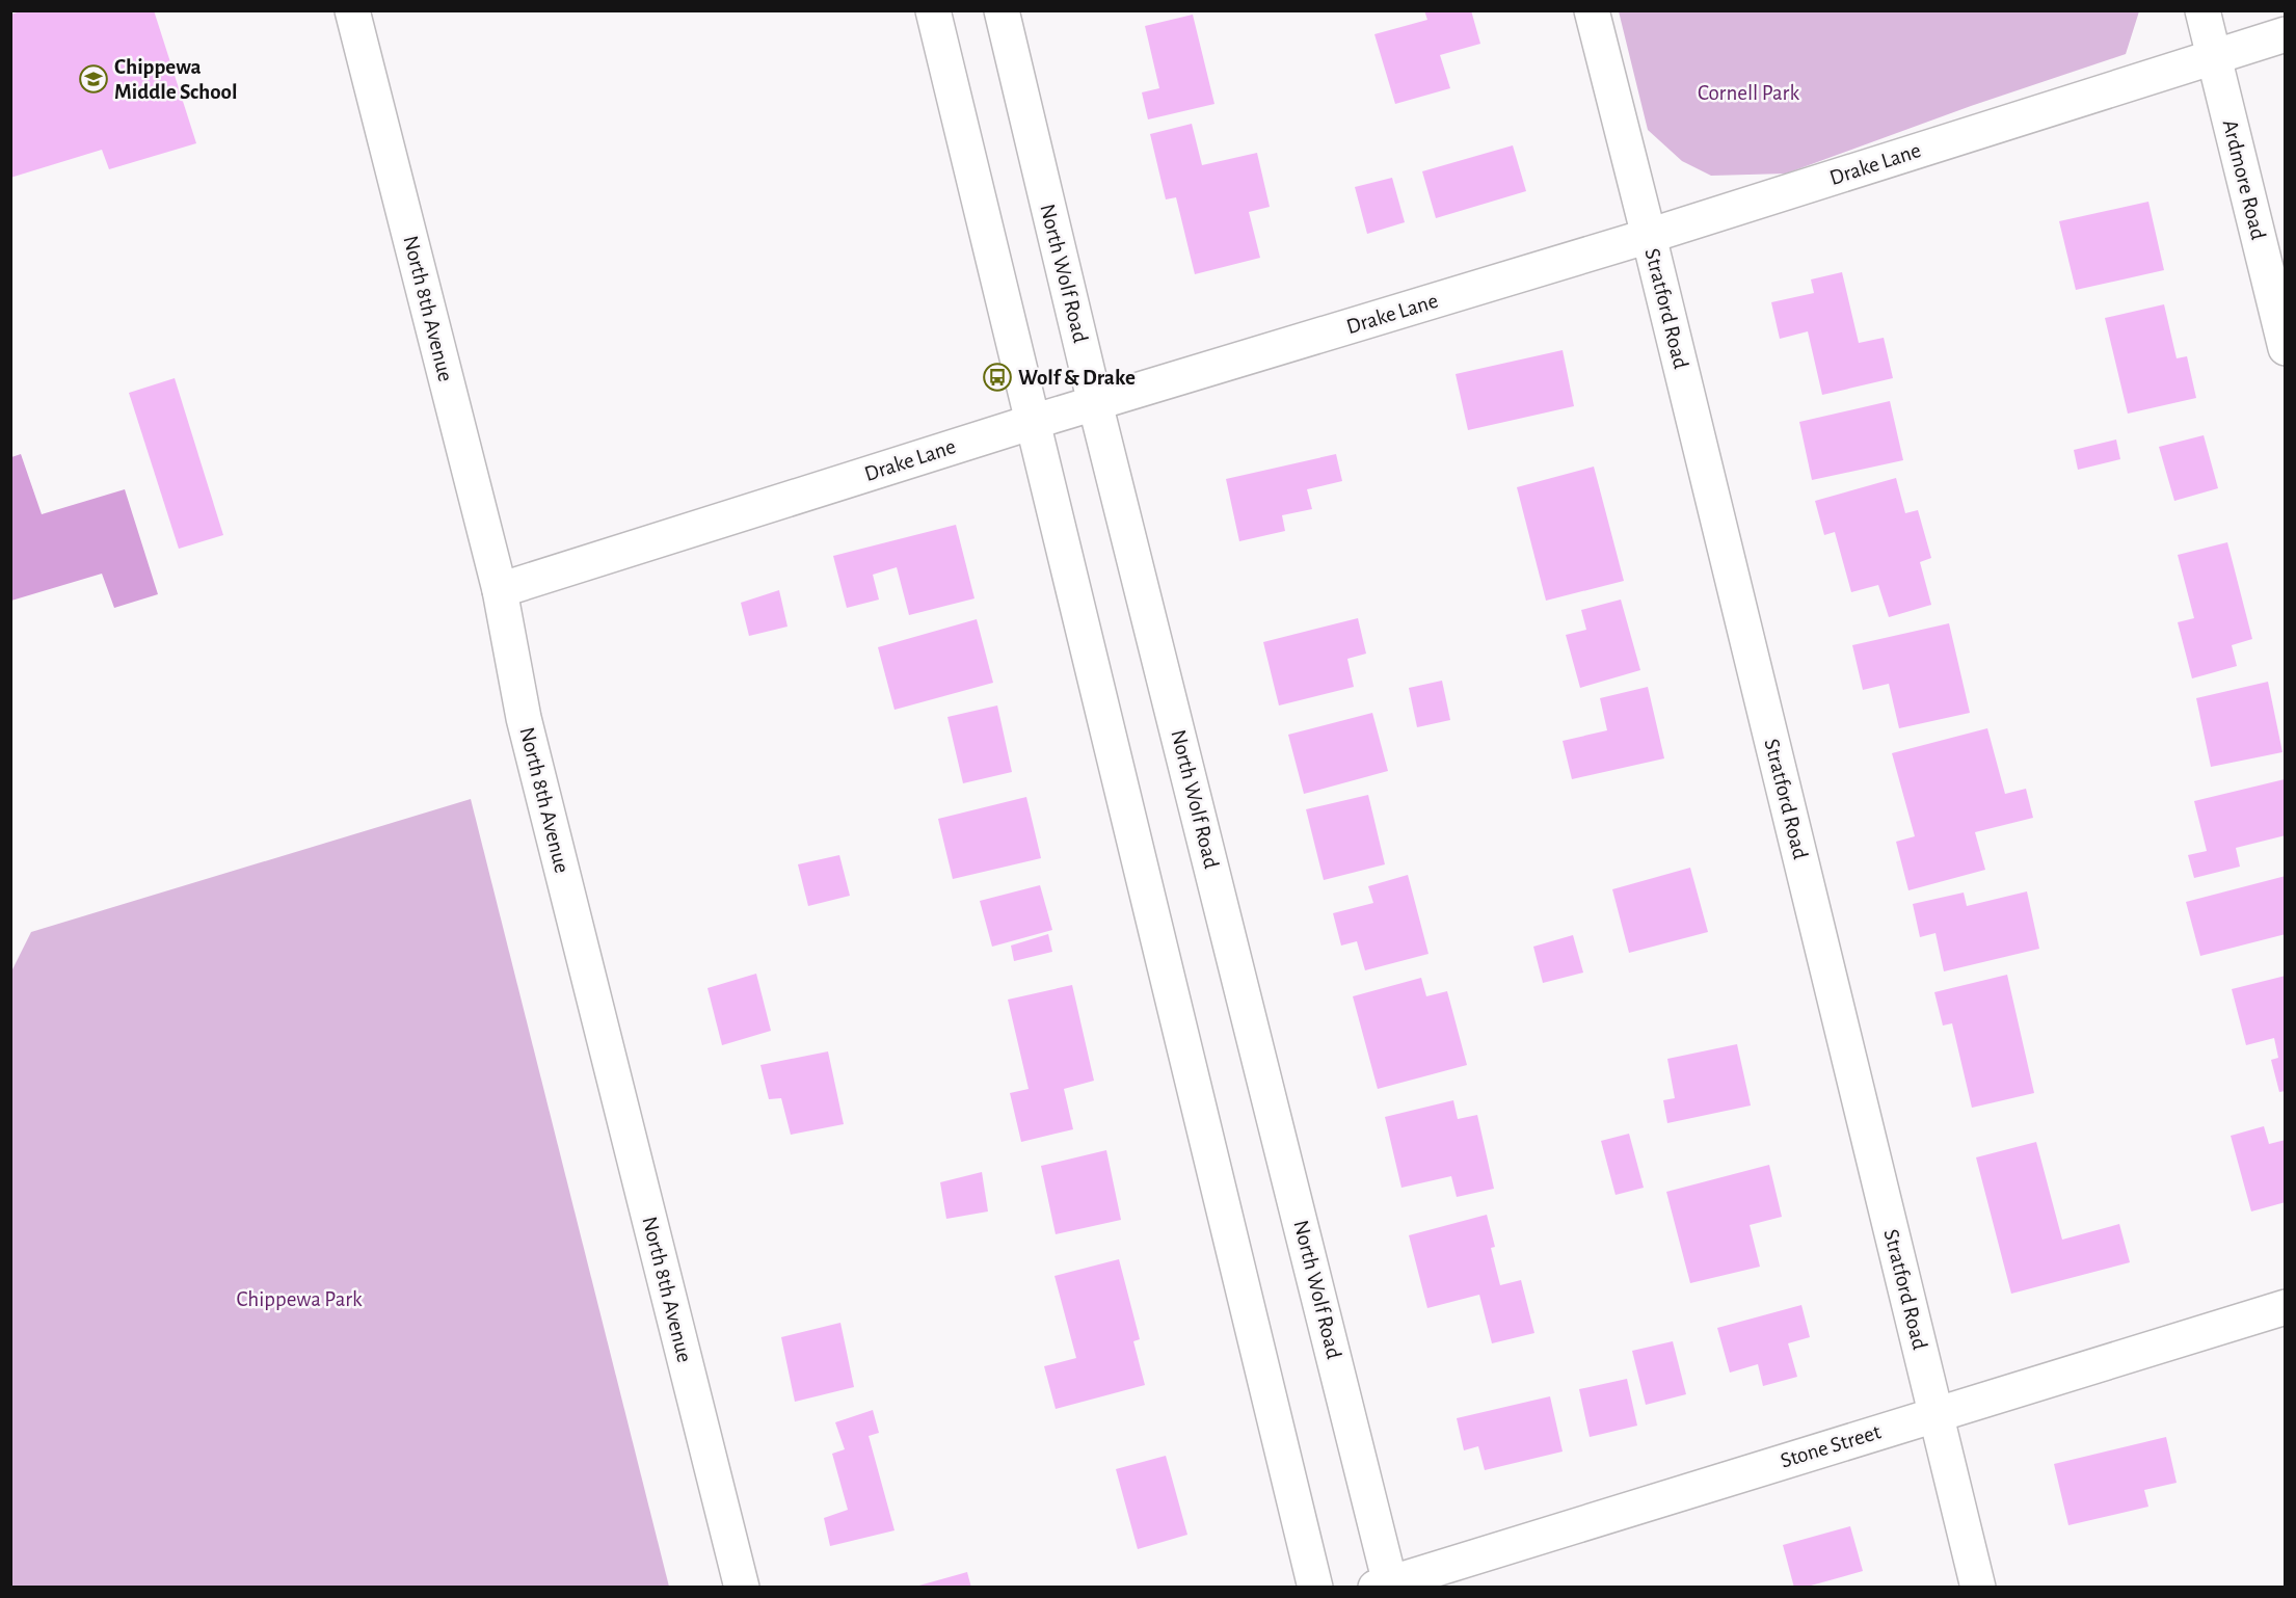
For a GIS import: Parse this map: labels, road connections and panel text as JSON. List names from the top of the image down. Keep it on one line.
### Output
{"streets":{"street":["Drake Lane","Ardmore Road","North Wolf Road","North 8th Avenue","Stratford Road","Stone Street"]},"crossings":[["Drake Lane","Ardmore Road"],["Drake Lane","North Wolf Road"],["Drake Lane","North 8th Avenue"],["Drake Lane","Stratford Road"],["North Wolf Road","Stone Street"],["Stratford Road","Stone Street"]],"parks":["Cornell Park","Chippewa Park"],"places":{"school or university":["Chippewa Middle School"],"bus stop":["Wolf & Drake"]}}
